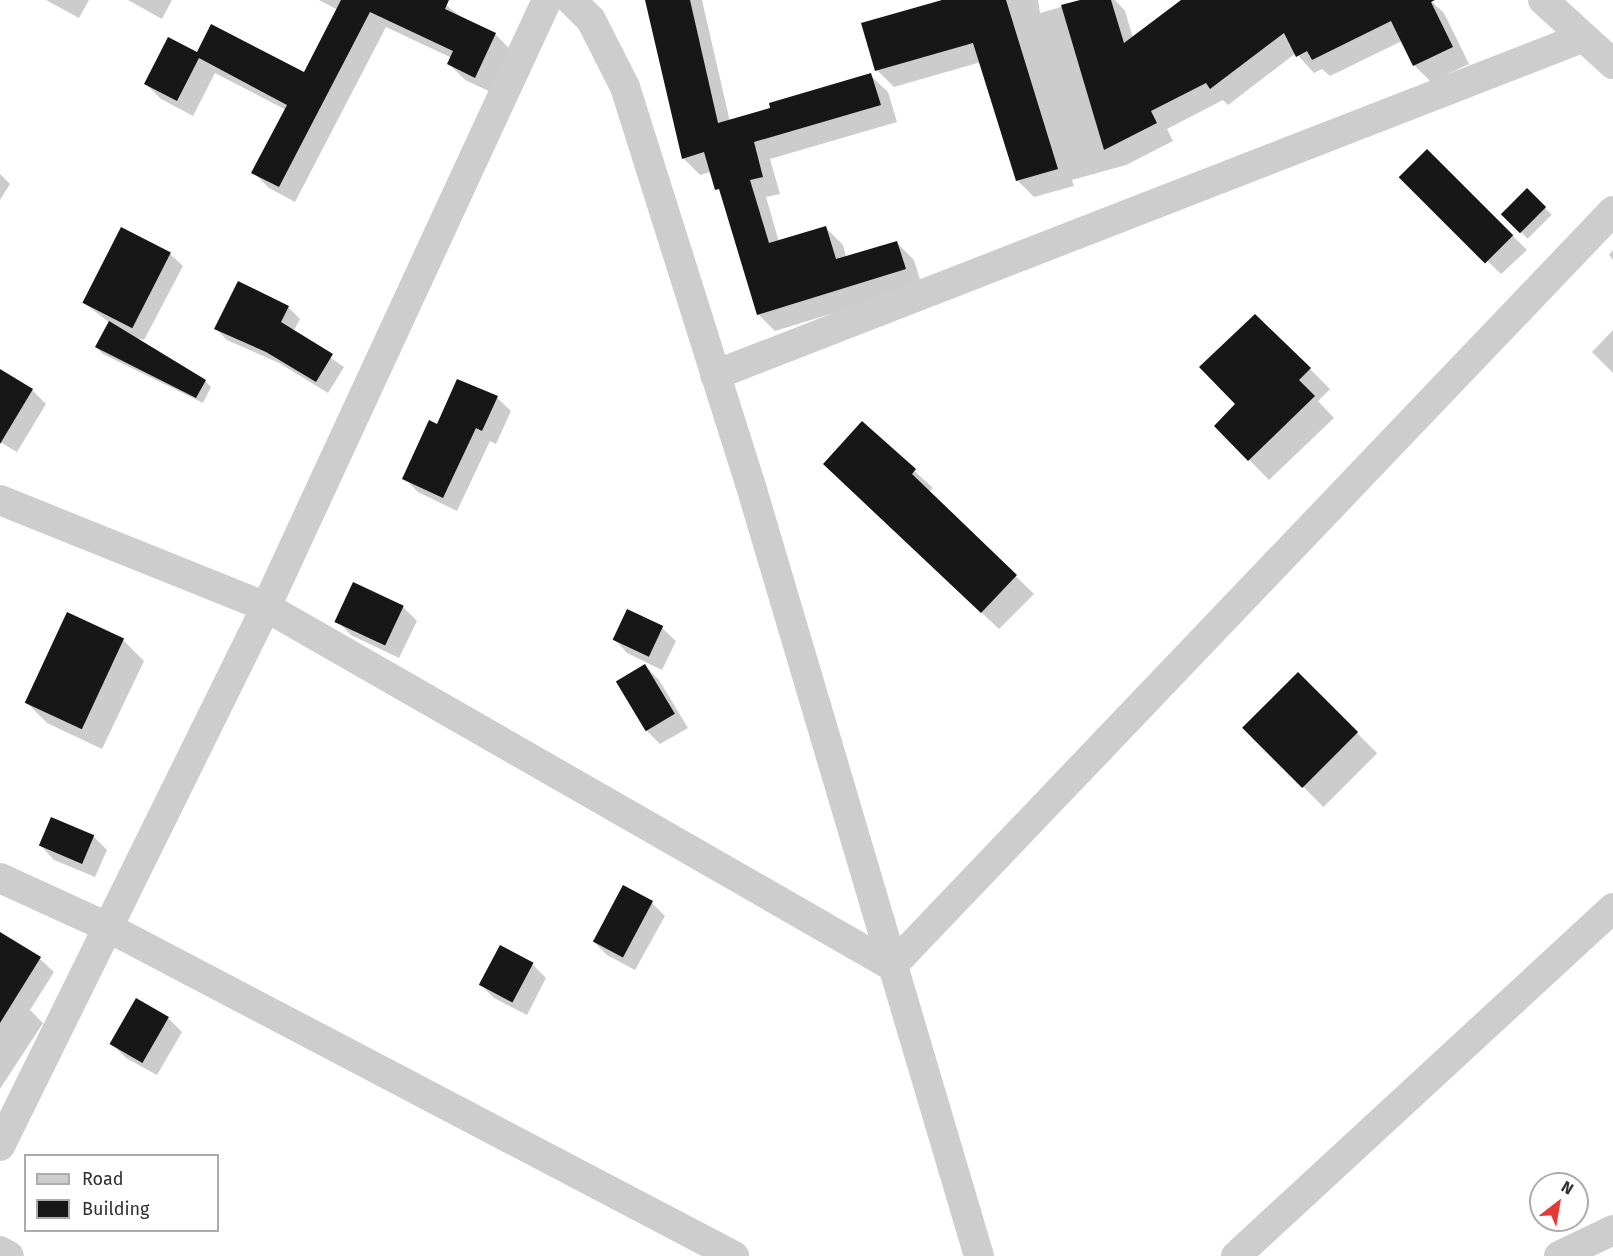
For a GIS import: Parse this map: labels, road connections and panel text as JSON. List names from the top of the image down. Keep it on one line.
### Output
{"legend":["Road","Building"],"north":"top right"}
